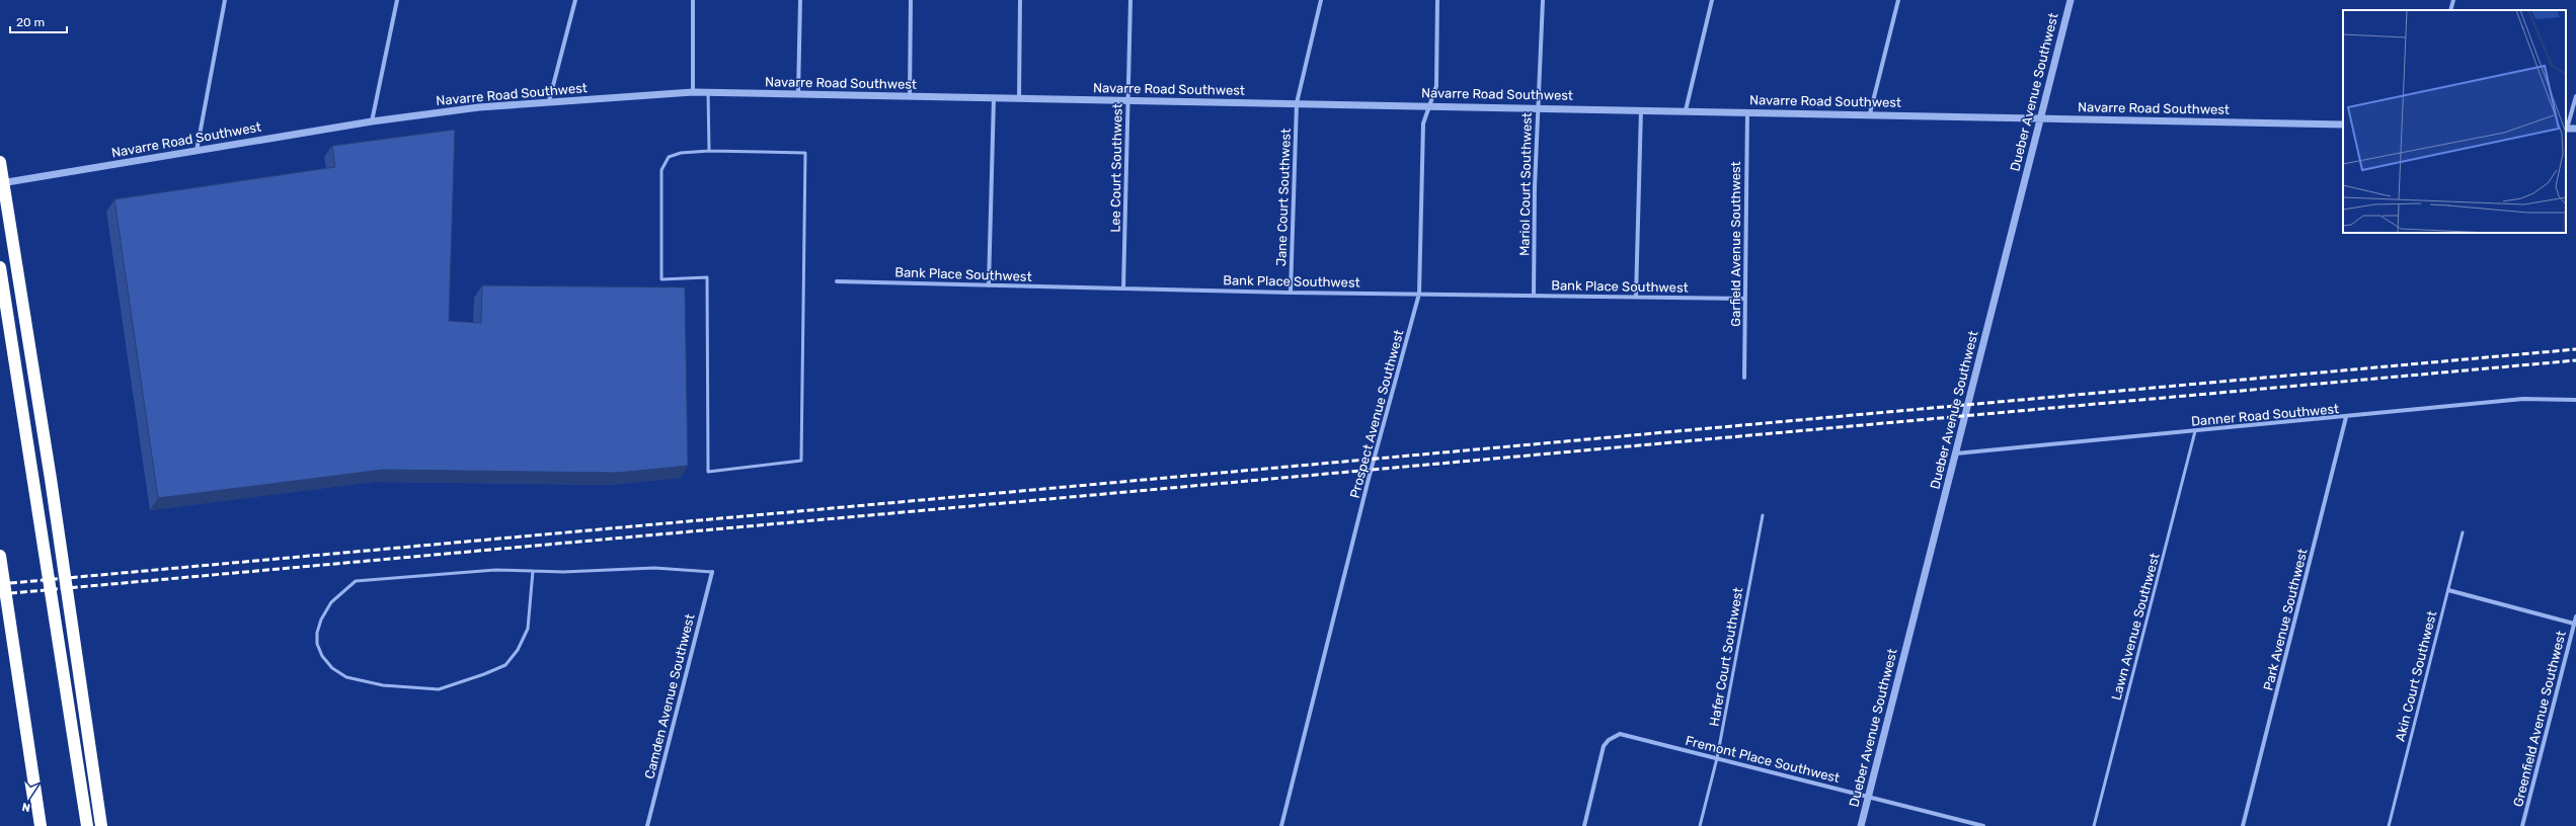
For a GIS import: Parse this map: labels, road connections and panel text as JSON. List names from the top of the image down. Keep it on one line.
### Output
{"streets":{"street":["Navarre Road Southwest","Dueber Avenue Southwest","Lee Court Southwest","Mariol Court Southwest","Jane Court Southwest","Garfield Avenue Southwest","Bank Place Southwest","Prospect Avenue Southwest","Danner Road Southwest","Park Avenue Southwest","Camden Avenue Southwest","Greenfield Avenue Southwest","Fremont Place Southwest"],"lane":["Lawn Avenue Southwest","Hafer Court Southwest","Akin Court Southwest"]},"crossings":[["Navarre Road Southwest","Dueber Avenue Southwest"],["Navarre Road Southwest","Lee Court Southwest"],["Navarre Road Southwest","Mariol Court Southwest"],["Navarre Road Southwest","Jane Court Southwest"],["Navarre Road Southwest","Garfield Avenue Southwest"],["Navarre Road Southwest","Prospect Avenue Southwest"],["Dueber Avenue Southwest","Danner Road Southwest"],["Dueber Avenue Southwest","Fremont Place Southwest"],["Lee Court Southwest","Bank Place Southwest"],["Mariol Court Southwest","Bank Place Southwest"],["Jane Court Southwest","Bank Place Southwest"],["Garfield Avenue Southwest","Bank Place Southwest"],["Bank Place Southwest","Prospect Avenue Southwest"],["Danner Road Southwest","Park Avenue Southwest"],["Danner Road Southwest","Lawn Avenue Southwest"],["Hafer Court Southwest","Fremont Place Southwest"]],"scale_bar":"20 m","north":"bottom"}
